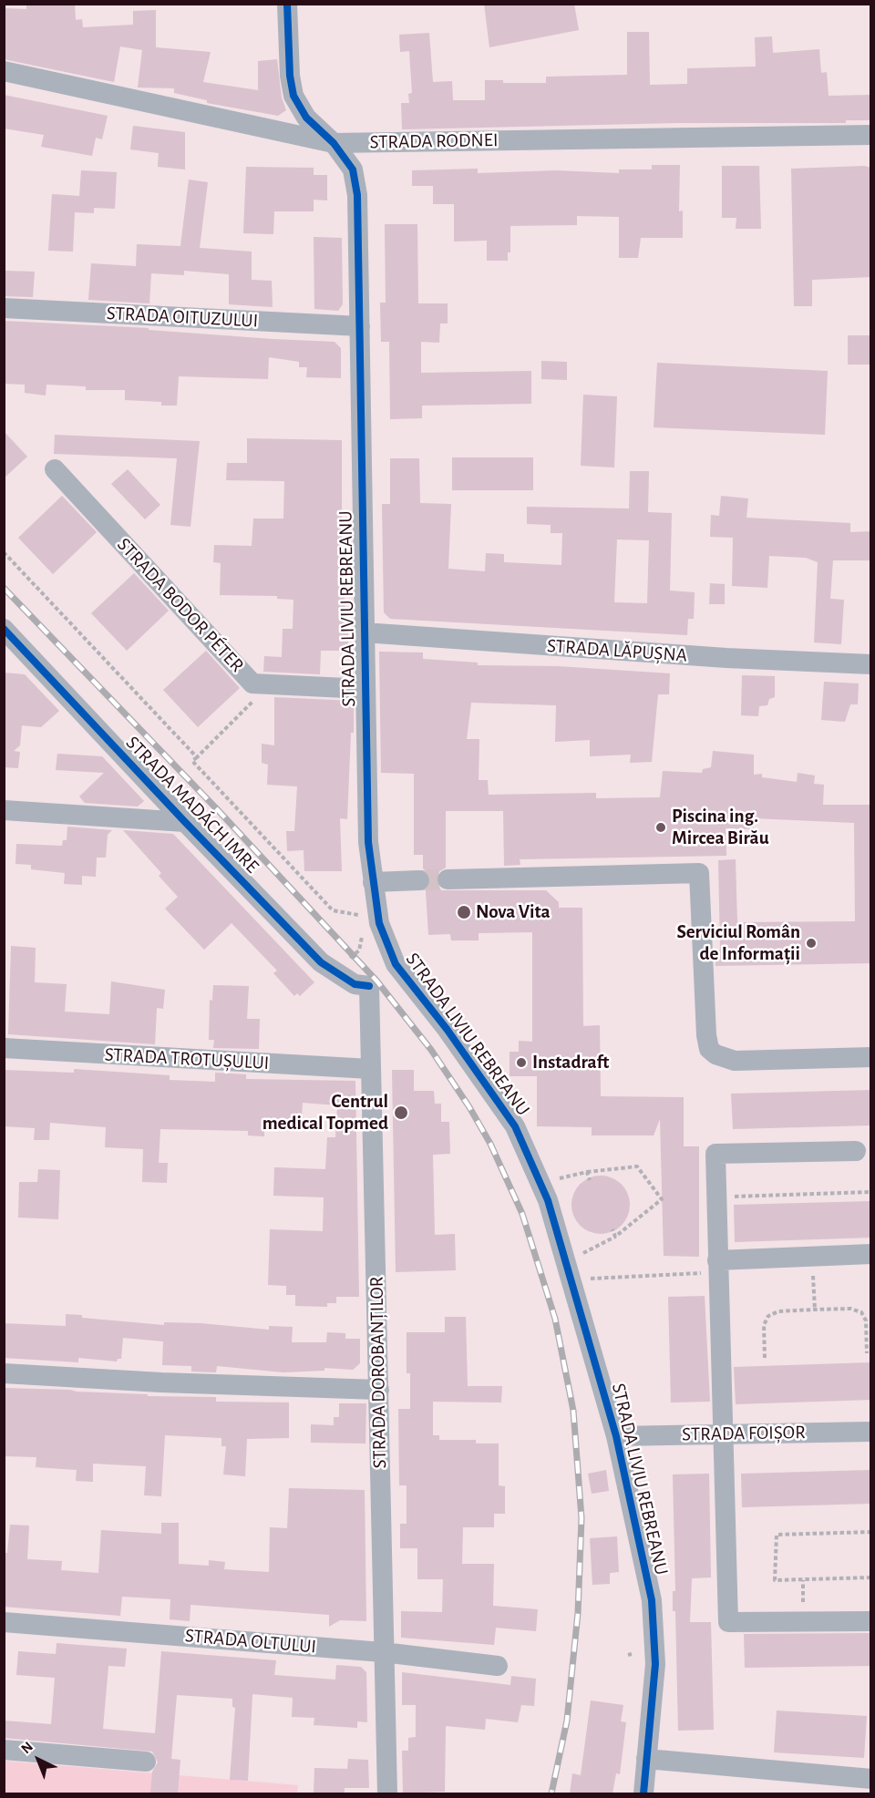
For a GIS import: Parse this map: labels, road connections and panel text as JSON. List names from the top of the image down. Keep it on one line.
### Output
{"streets":{"street":["STRADA RODNEI","STRADA OITUZULUI","STRADA BODOR PÉTER","STRADA LIVIU REBREANU","STRADA LĂPUȘNA","STRADA MADÁCH IMRE","STRADA TROTUȘULUI","STRADA DOROBANȚILOR","STRADA FOIȘOR","STRADA OLTULUI"]},"crossings":[["STRADA RODNEI","STRADA LIVIU REBREANU"],["STRADA OITUZULUI","STRADA LIVIU REBREANU"],["STRADA BODOR PÉTER","STRADA LIVIU REBREANU"],["STRADA LIVIU REBREANU","STRADA LĂPUȘNA"],["STRADA LIVIU REBREANU","STRADA FOIȘOR"],["STRADA MADÁCH IMRE","STRADA DOROBANȚILOR"],["STRADA TROTUȘULUI","STRADA DOROBANȚILOR"],["STRADA DOROBANȚILOR","STRADA OLTULUI"]],"places":["Piscina ing. Mircea Birău","Nova Vita","Serviciul Român de Informații","Instadraft","Centrul medical Topmed"],"north":"top left"}
